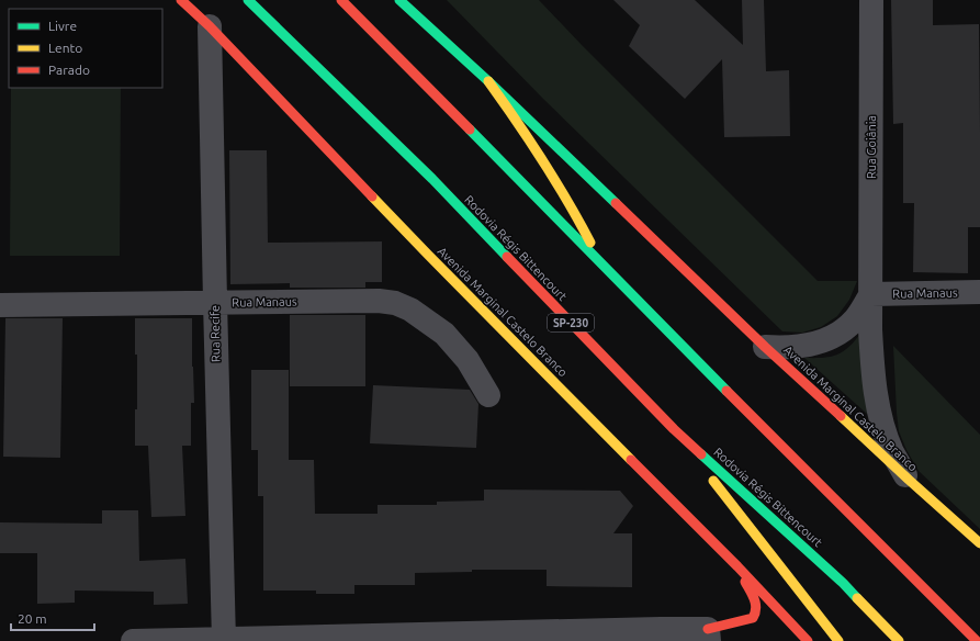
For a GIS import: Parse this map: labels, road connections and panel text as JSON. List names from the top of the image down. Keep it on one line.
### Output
{"streets":{"main road":["Rodovia Régis Bittencourt","Avenida Marginal Castelo Branco","SP-230"],"street":["Rua Goiânia","Rua Manaus","Rua Recife"]},"crossings":[["Rua Goiânia","Rua Manaus"],["Rua Goiânia","Avenida Marginal Castelo Branco"],["Rua Manaus","Rua Recife"],["Avenida Marginal Castelo Branco","Rua Recife"]],"legend":["Livre","Lento","Parado"],"scale_bar":"20 m"}
